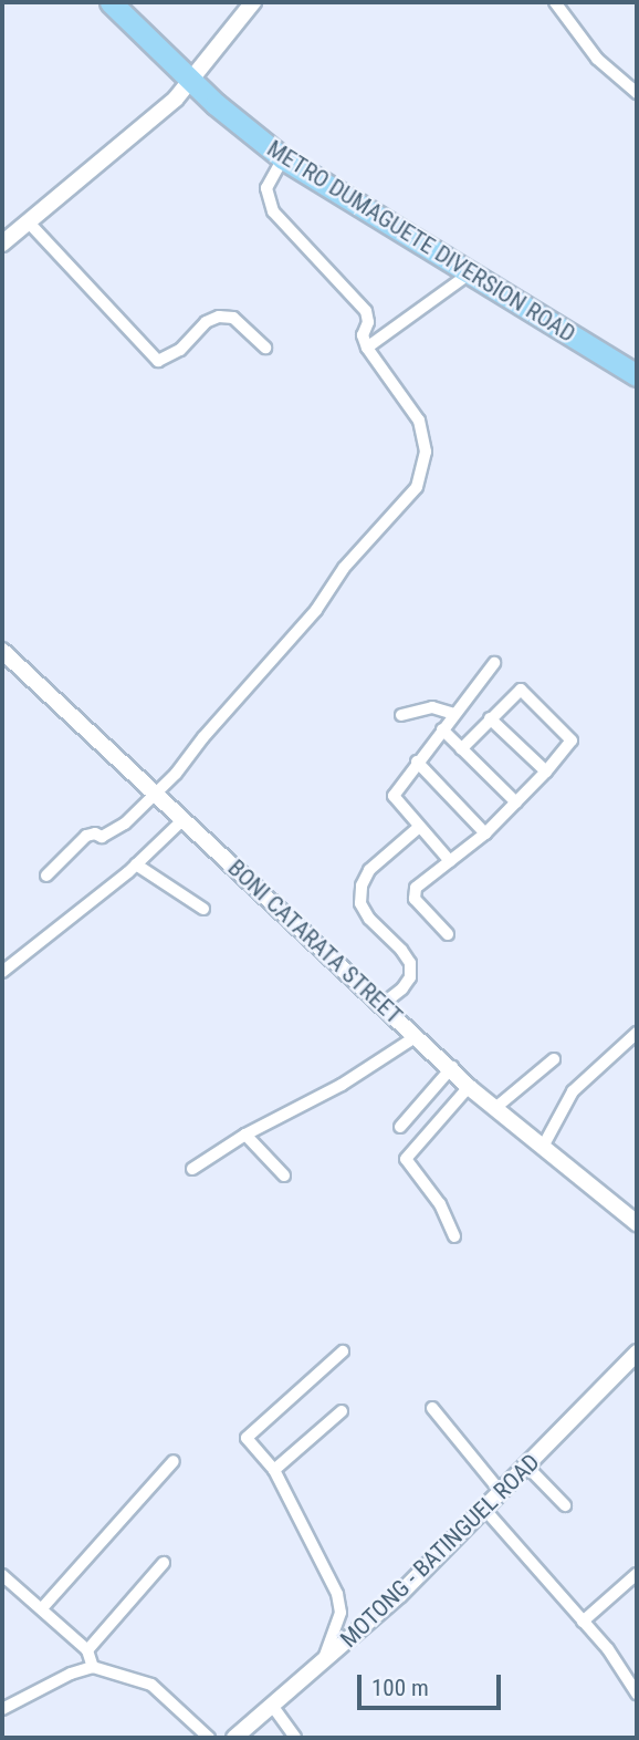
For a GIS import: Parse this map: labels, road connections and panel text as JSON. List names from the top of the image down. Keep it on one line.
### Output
{"streets":{"highway":["METRO DUMAGUETE DIVERSION ROAD"],"street":["BONI CATARATA STREET","MOTONG - BATINGUEL ROAD"]},"scale_bar":"100 m"}
